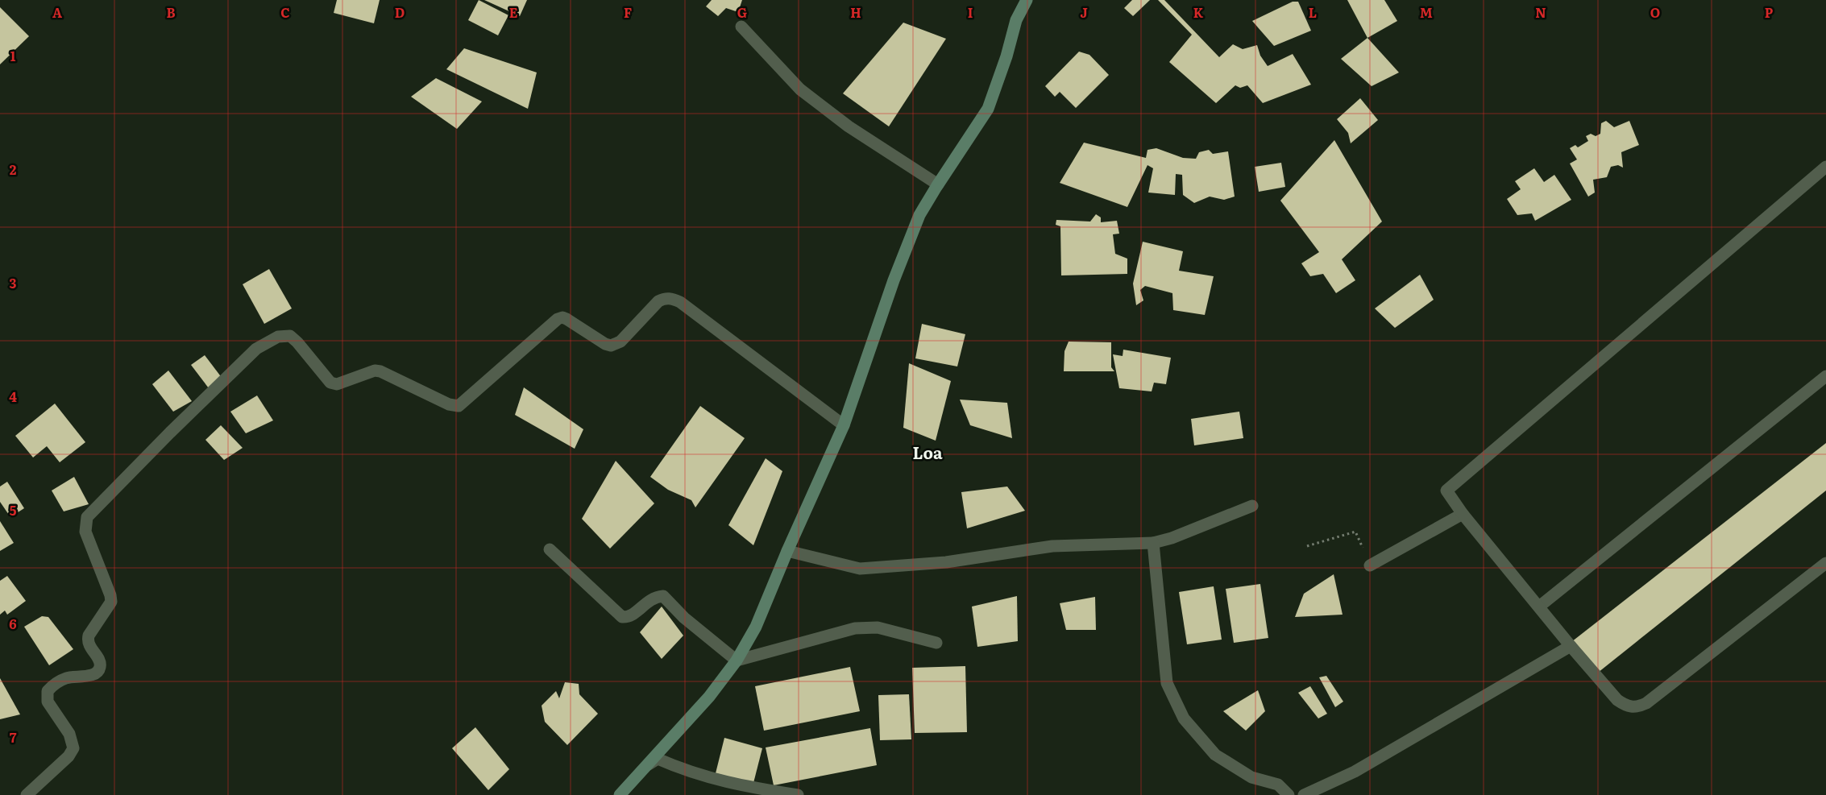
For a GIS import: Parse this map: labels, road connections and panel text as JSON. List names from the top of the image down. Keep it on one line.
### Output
{"districts":["Loa"],"grid":{"columns":["A","B","C","D","E","F","G","H","I","J","K","L","M","N","O","P"],"rows":["1","2","3","4","5","6","7"]}}
